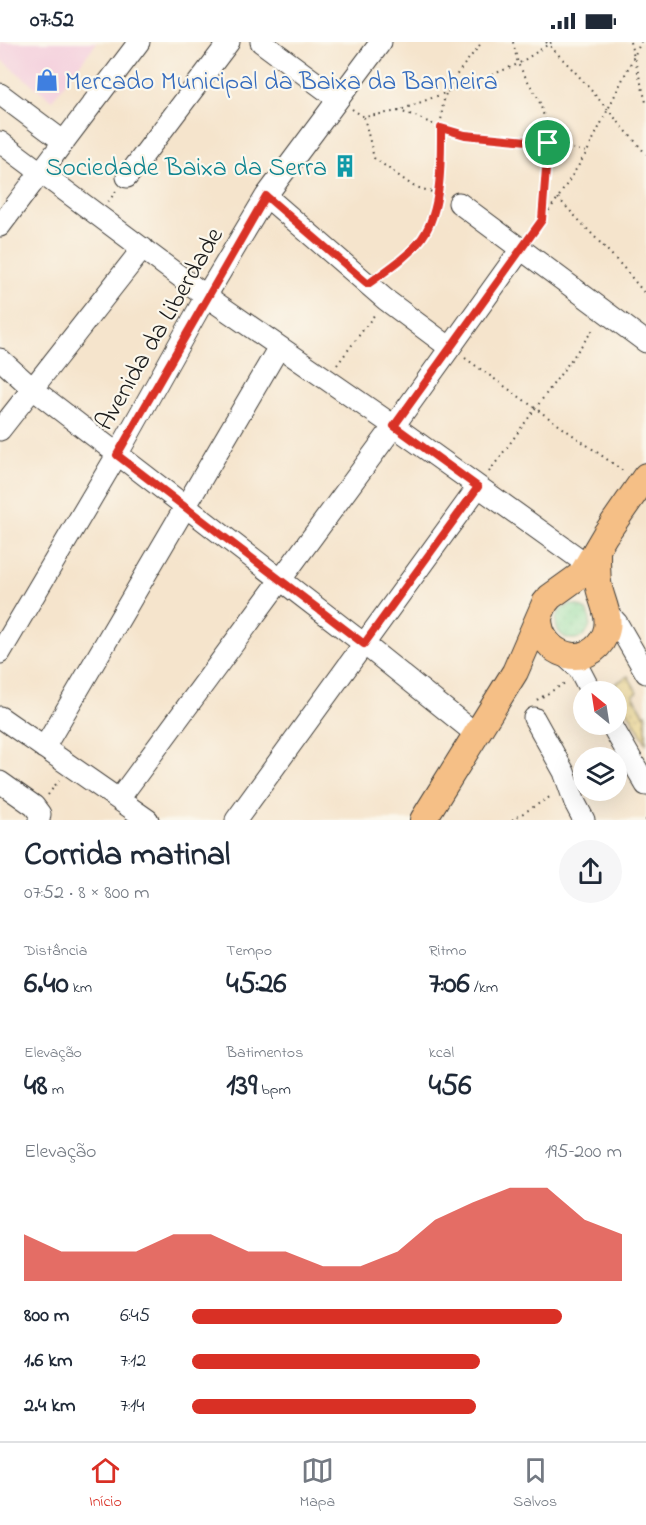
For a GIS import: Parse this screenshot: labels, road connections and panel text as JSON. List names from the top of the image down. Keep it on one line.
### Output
{"streets":{"street":["Avenida da Liberdade"]},"places":{"shop":["Mercado Municipal da Baixa da Banheira"],"building":["Sociedade Baixa da Serra"]},"north":"top left","page":{"status":"07:52","heading":["Corrida matinal","07:52 · 8 × 800 m"],"stats":[["Distância","6.40 km"],["Tempo","45:26"],["Ritmo","7:06 /km"],["Elevação","48 m"],["Batimentos","139 bpm"],["kcal","456"]],"chart":["Elevação","195–200 m"],"list":[{"name":"800 m","note":"6:45"},{"name":"1.6 km","note":"7:12"},{"name":"2.4 km","note":"7:14"}],"tabs":["Início","Mapa","Salvos"]}}
